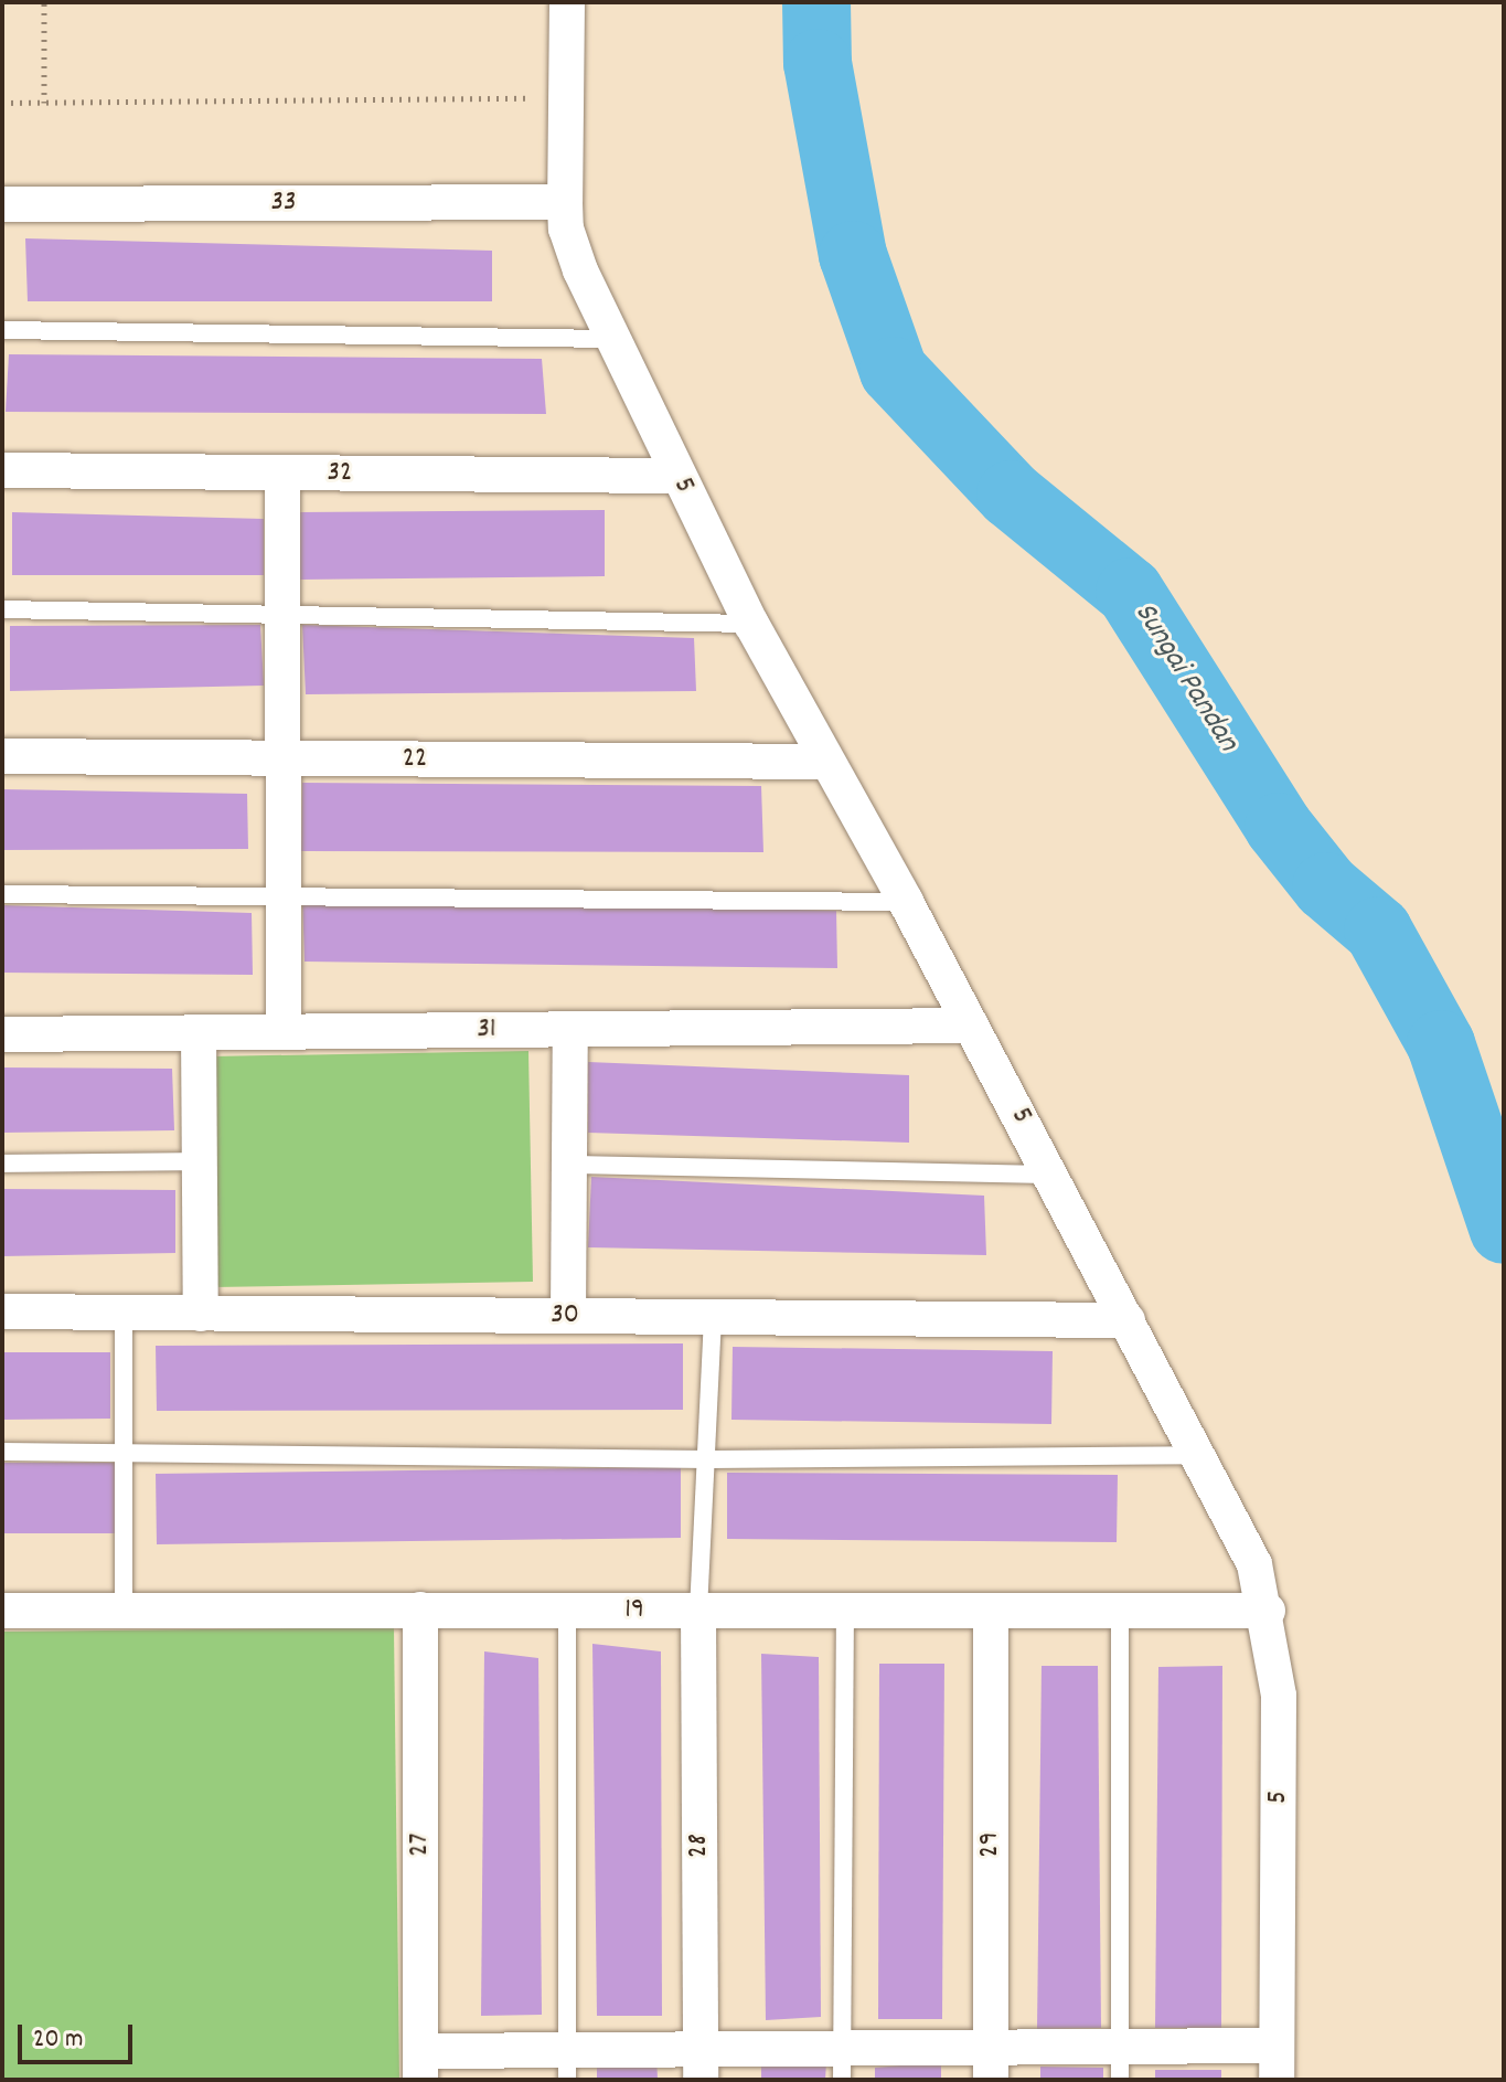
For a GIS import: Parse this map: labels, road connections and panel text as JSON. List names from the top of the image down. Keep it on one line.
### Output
{"streets":{"street":["33","32","5","22","31","30","19","27","29","28"]},"crossings":[["33","5"],["32","5"],["5","22"],["5","31"],["5","30"],["5","19"],["19","27"],["19","29"],["19","28"]],"water":["Sungai Pandan"],"scale_bar":"20 m"}
